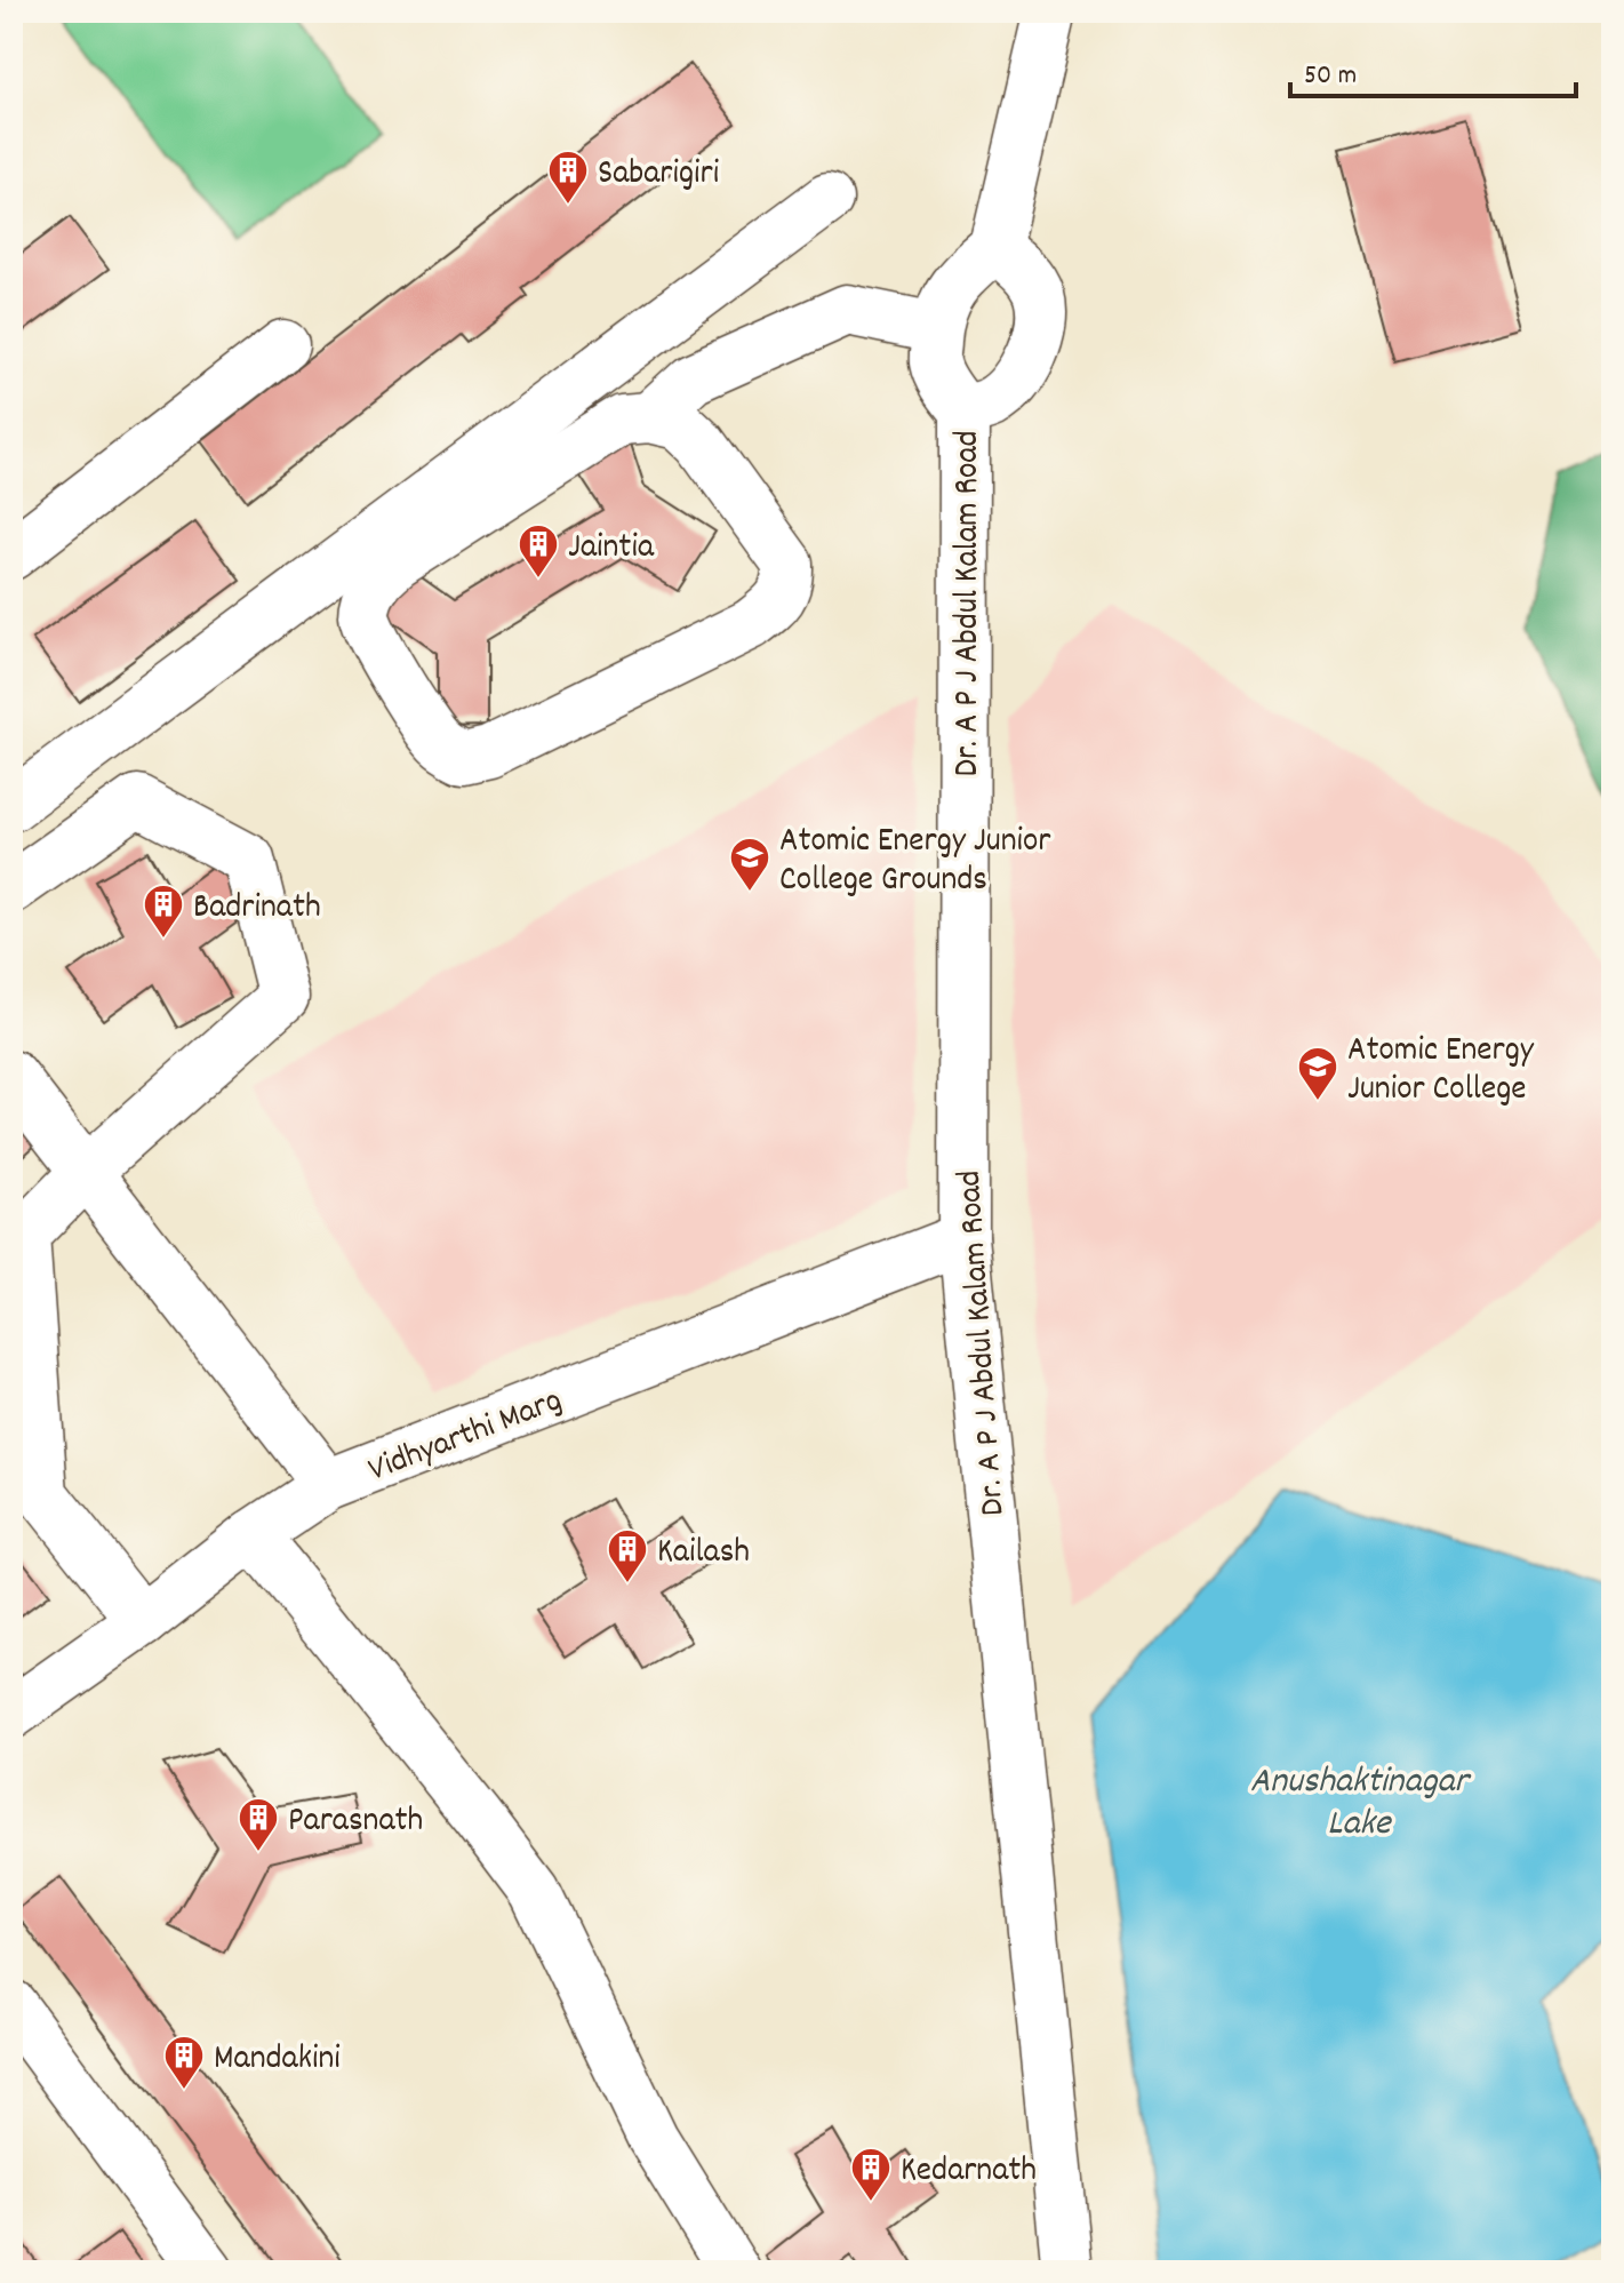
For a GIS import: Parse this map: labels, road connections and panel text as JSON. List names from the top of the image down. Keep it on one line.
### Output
{"streets":{"street":["Dr. A P J Abdul Kalam Road","Vidhyarthi Marg"]},"crossings":[["Dr. A P J Abdul Kalam Road","Vidhyarthi Marg"]],"water":["Anushaktinagar Lake"],"places":{"building":["Sabarigiri","Jaintia","Badrinath","Kailash","Parasnath","Mandakini","Kedarnath"],"school or university":["Atomic Energy Junior College Grounds","Atomic Energy Junior College"]},"scale_bar":"50 m"}
